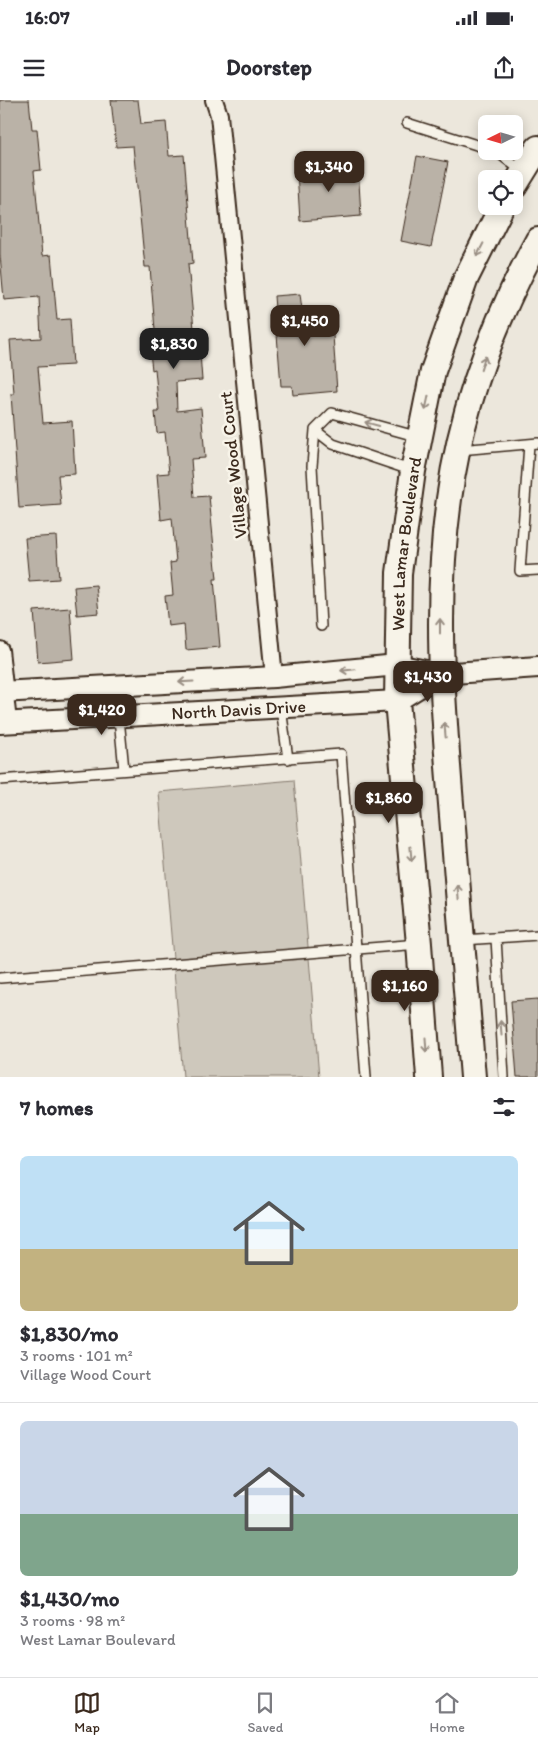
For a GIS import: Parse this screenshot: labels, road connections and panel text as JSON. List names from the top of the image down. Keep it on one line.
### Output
{"streets":{"main road":["West Lamar Boulevard"],"street":["Village Wood Court","North Davis Drive"]},"crossings":[["Village Wood Court","North Davis Drive"],["West Lamar Boulevard","North Davis Drive"]],"north":"left","page":{"status":"16:07","header":"Doorstep","price":["$1,340","$1,450","$1,830","$1,430","$1,420","$1,860","$1,160"],"heading":"7 homes","list":[{"name":"$1,830/mo","note":"3 rooms · 101 m² · Village Wood Court"},{"name":"$1,430/mo","note":"3 rooms · 98 m² · West Lamar Boulevard"}],"tabs":["Map","Saved","Home"]}}
